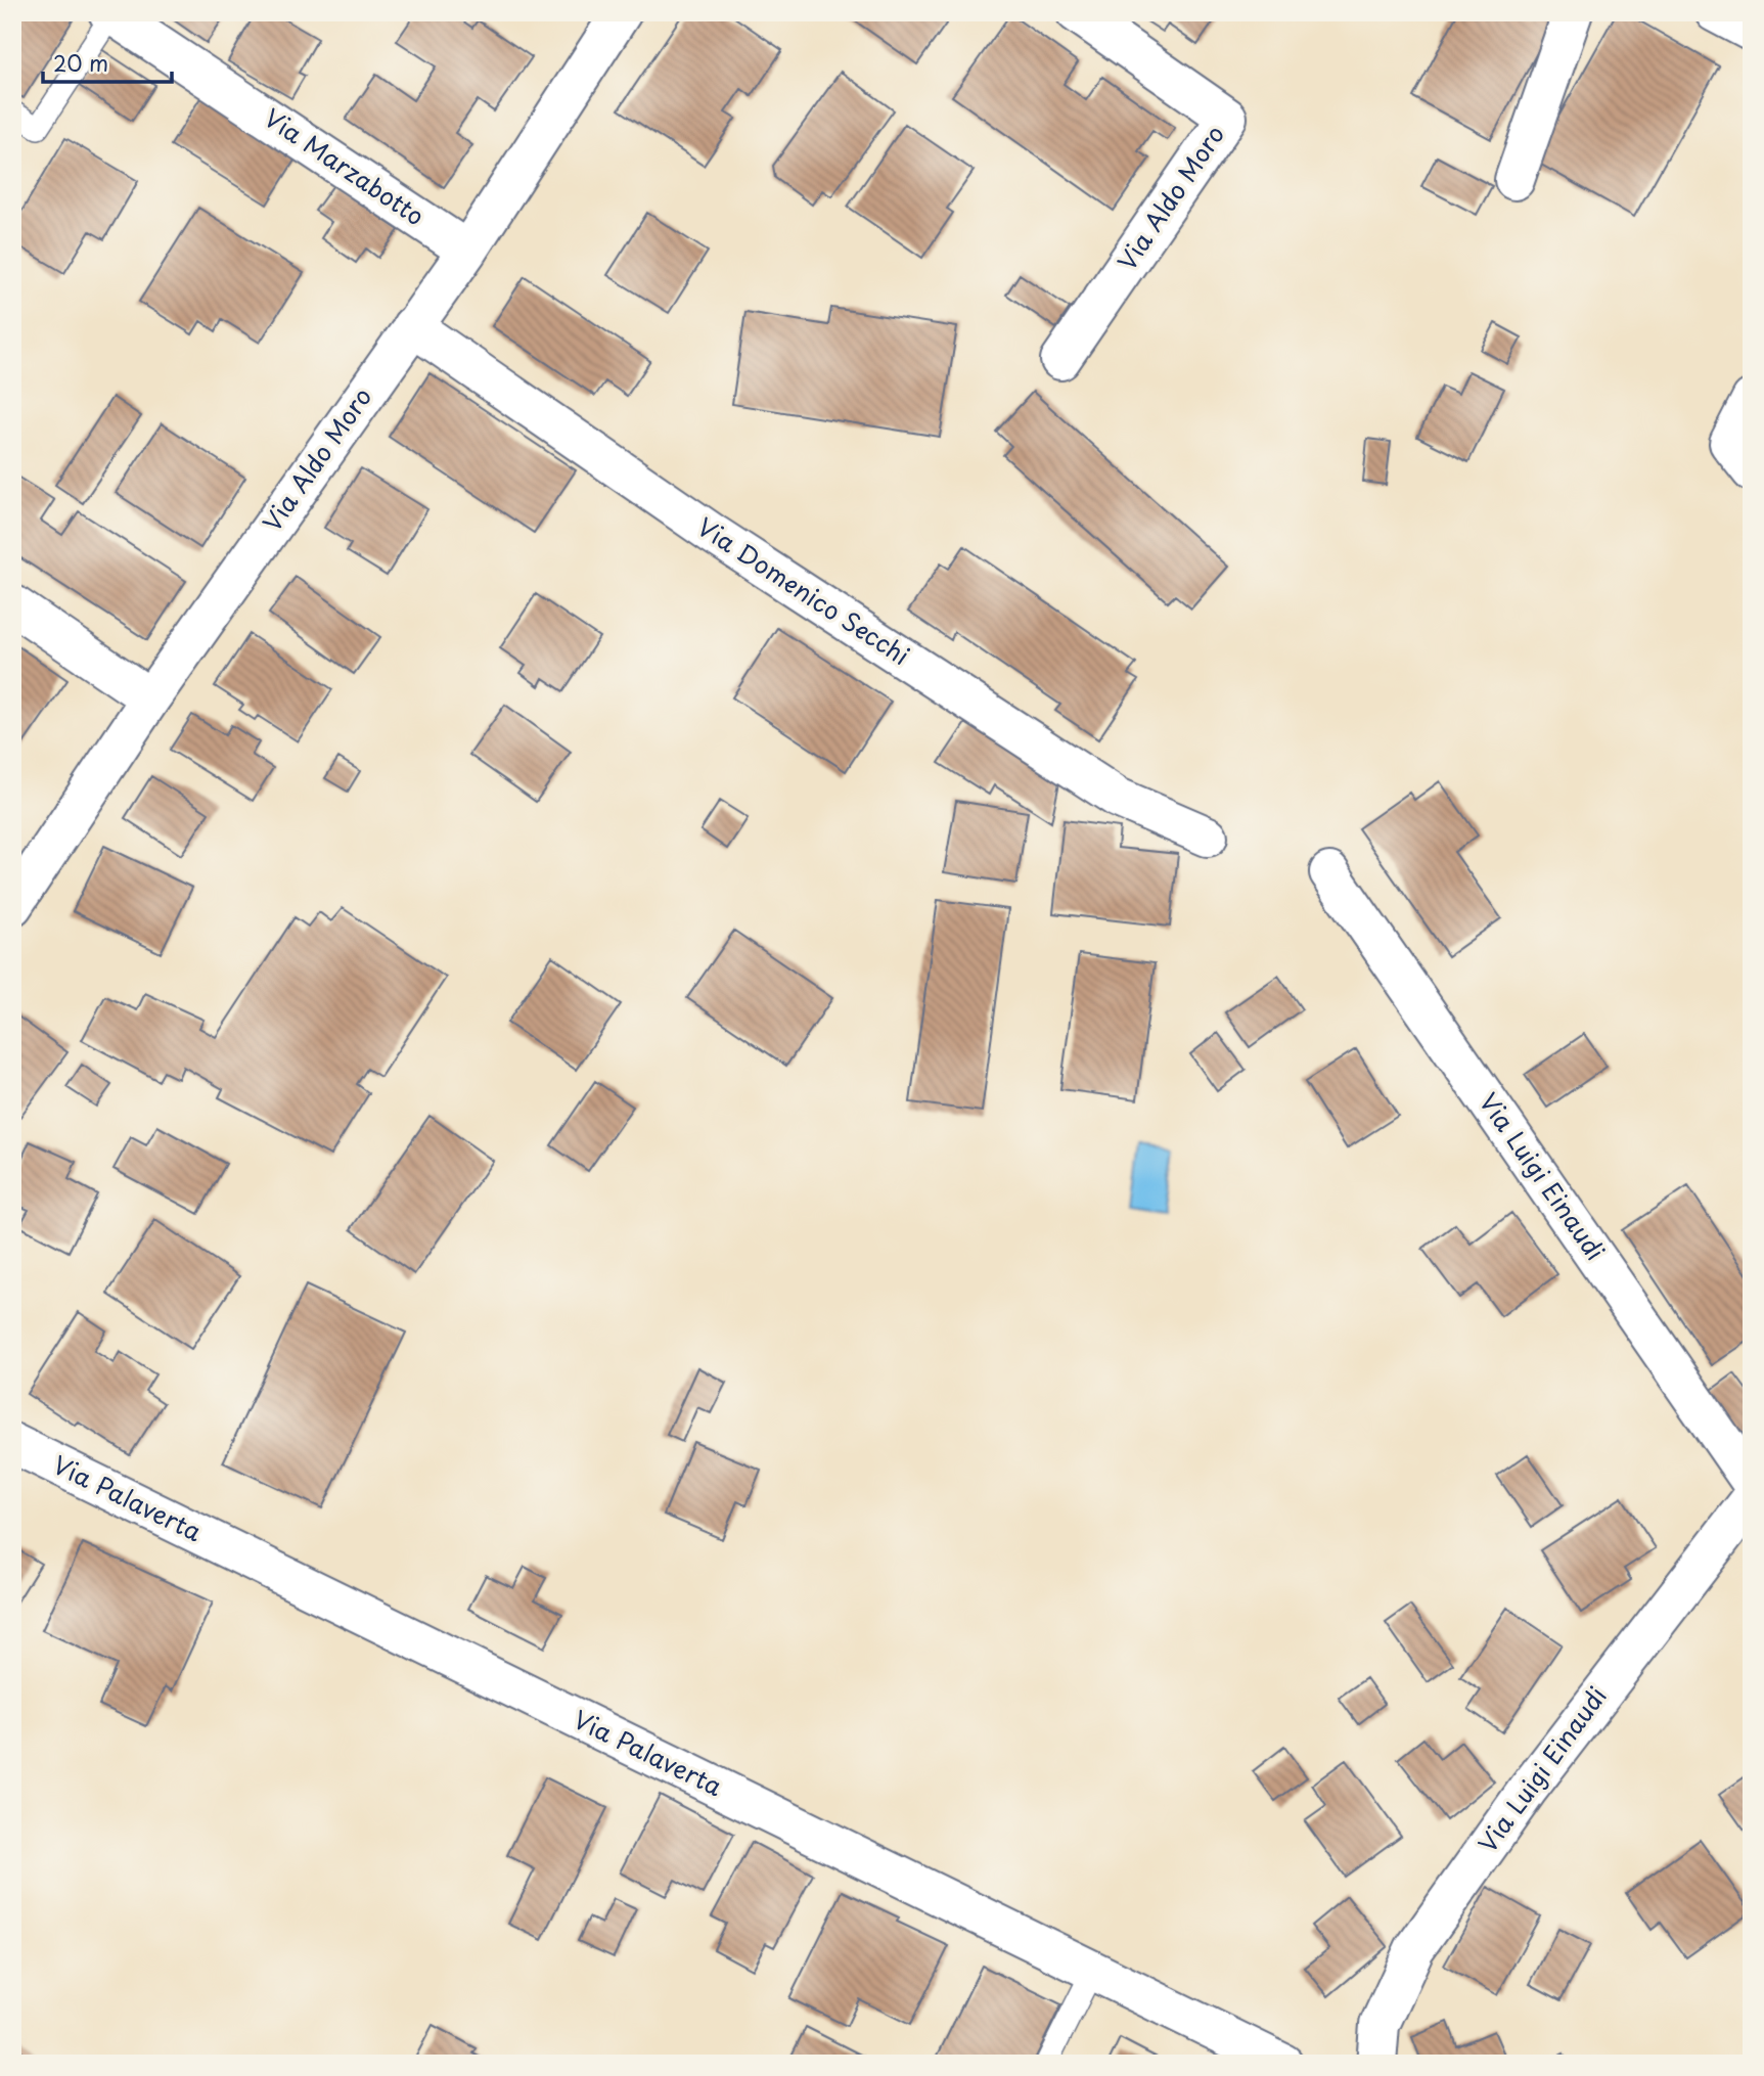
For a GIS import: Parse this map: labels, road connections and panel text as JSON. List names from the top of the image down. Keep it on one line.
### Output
{"streets":{"street":["Via Marzabotto","Via Aldo Moro","Via Domenico Secchi","Via Luigi Einaudi","Via Palaverta"]},"crossings":[["Via Marzabotto","Via Aldo Moro"],["Via Aldo Moro","Via Domenico Secchi"]],"scale_bar":"20 m"}
